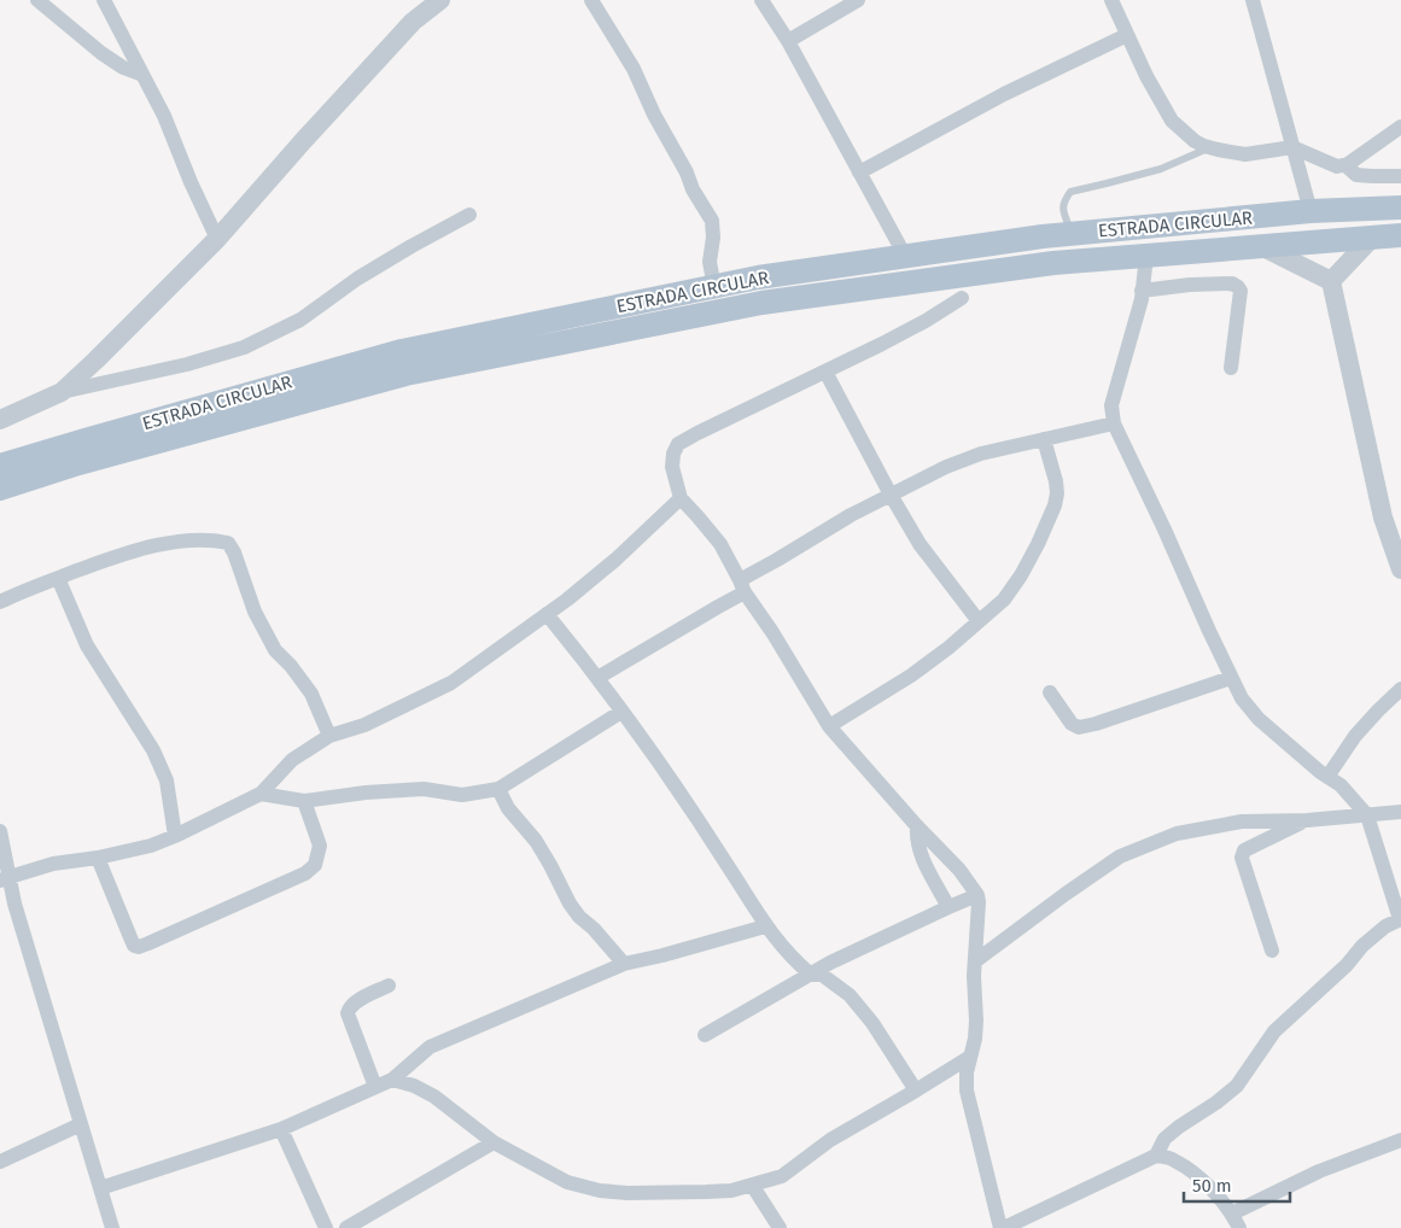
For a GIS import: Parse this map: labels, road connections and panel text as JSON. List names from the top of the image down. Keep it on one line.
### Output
{"streets":{"main road":["ESTRADA CIRCULAR"]},"scale_bar":"50 m"}
